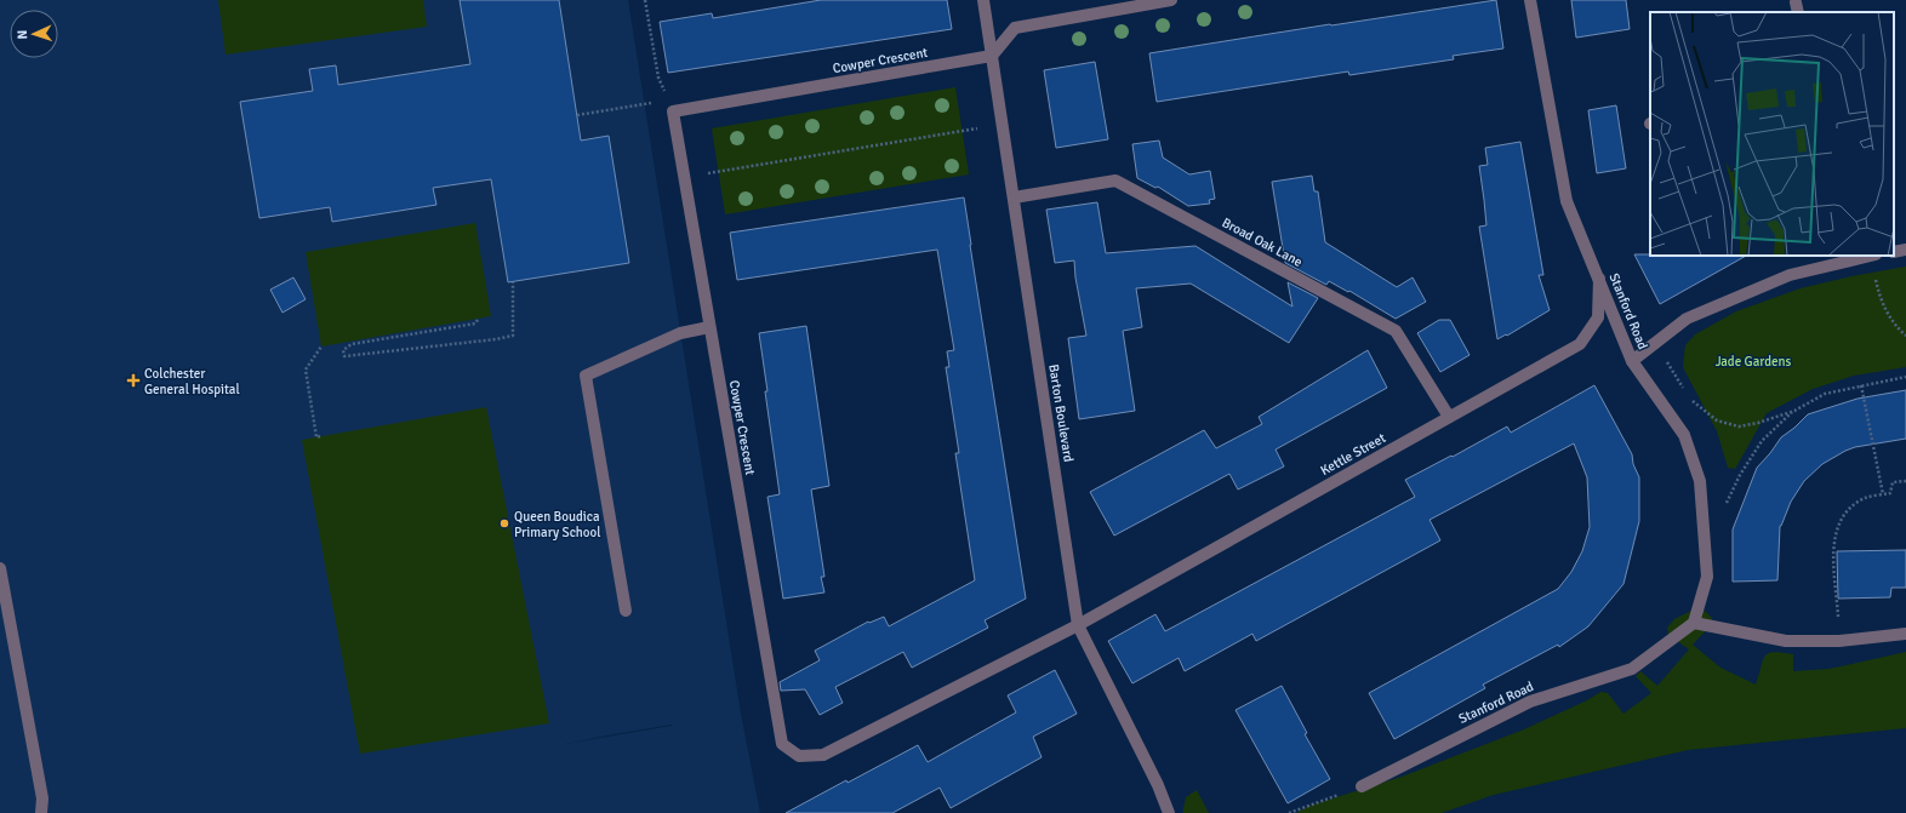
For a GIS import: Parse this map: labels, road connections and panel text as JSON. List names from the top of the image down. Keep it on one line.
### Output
{"streets":{"street":["Cowper Crescent","Broad Oak Lane","Stanford Road","Barton Boulevard","Kettle Street"]},"crossings":[["Cowper Crescent","Barton Boulevard"],["Cowper Crescent","Kettle Street"],["Broad Oak Lane","Barton Boulevard"],["Broad Oak Lane","Kettle Street"],["Stanford Road","Kettle Street"],["Barton Boulevard","Kettle Street"]],"parks":["Jade Gardens"],"places":{"health":["Colchester General Hospital"],"other":["Queen Boudica Primary School"]},"north":"left"}
